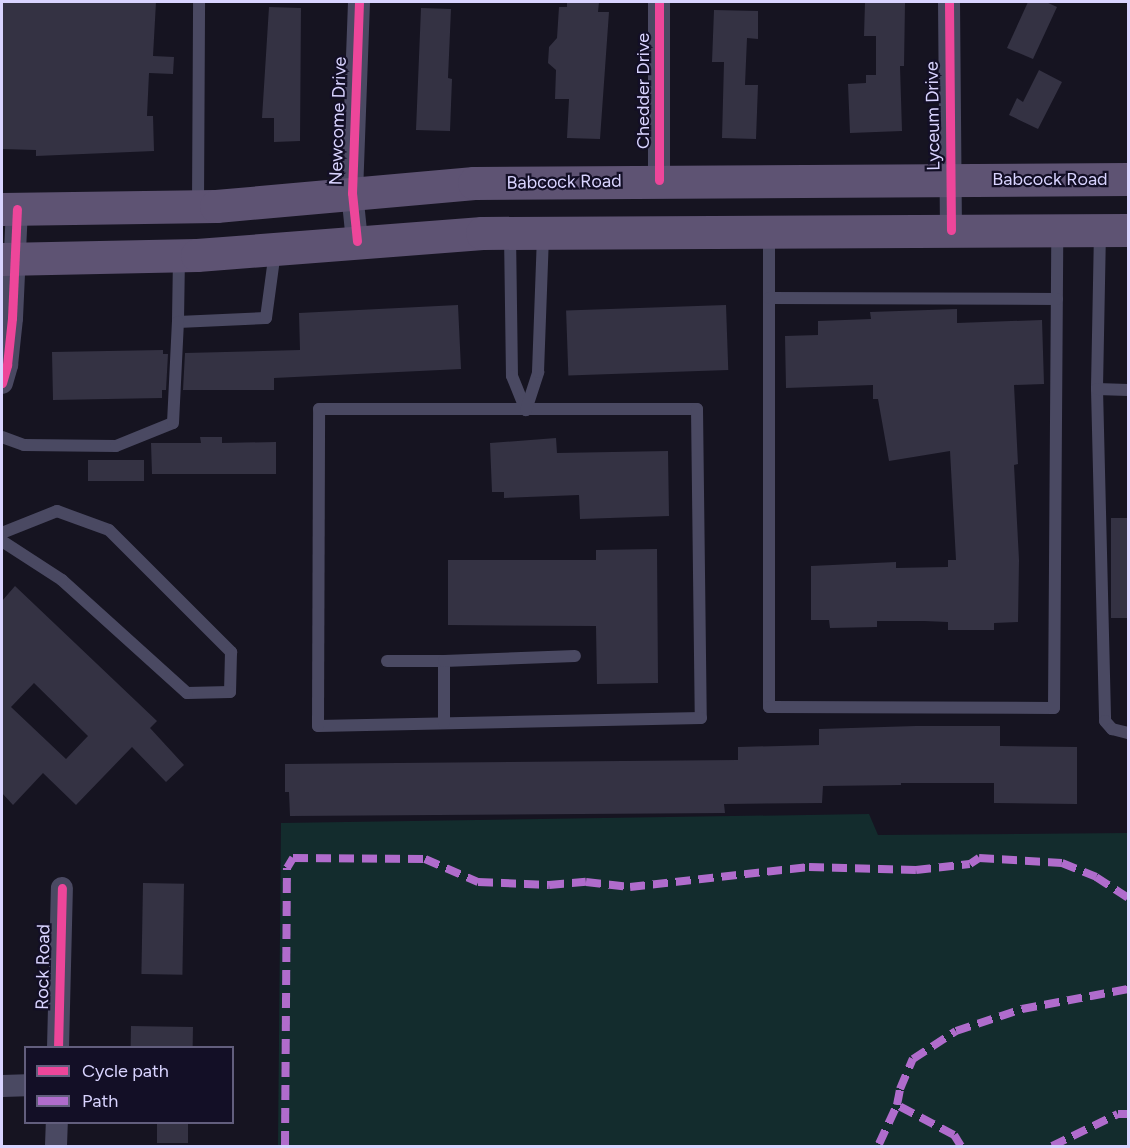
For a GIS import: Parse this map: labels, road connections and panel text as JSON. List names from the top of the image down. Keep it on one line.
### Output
{"streets":{"main road":["Babcock Road"],"street":["Chedder Drive","Lyceum Drive","Newcome Drive","Rock Road"]},"crossings":[["Chedder Drive","Babcock Road"],["Lyceum Drive","Babcock Road"],["Newcome Drive","Babcock Road"]],"legend":["Cycle path","Path"]}
